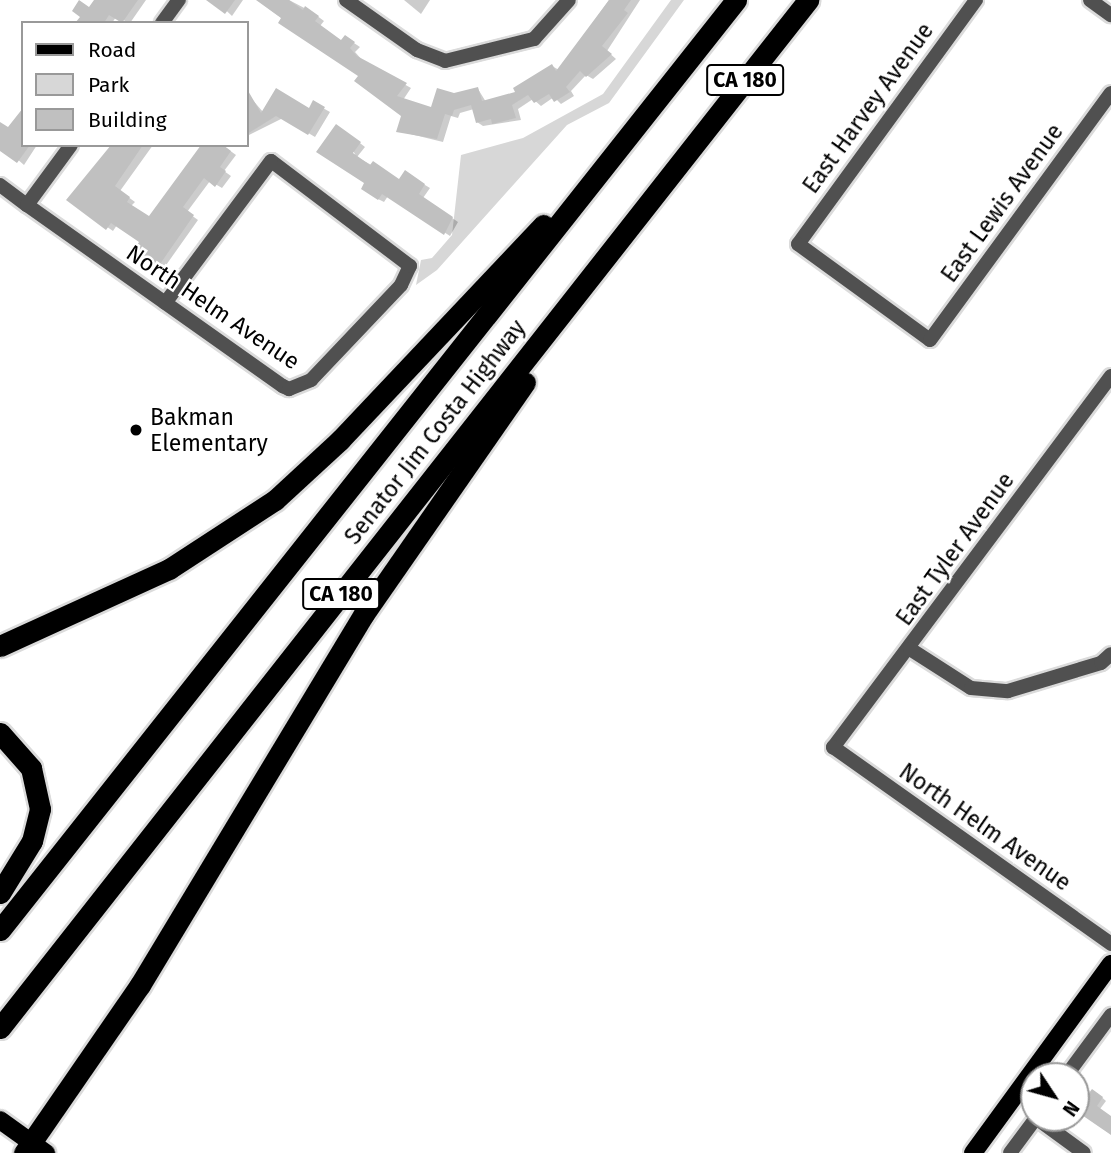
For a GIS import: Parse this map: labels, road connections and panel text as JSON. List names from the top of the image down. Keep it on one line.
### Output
{"streets":{"highway":["CA 180","Senator Jim Costa Highway"],"street":["East Harvey Avenue","East Lewis Avenue","North Helm Avenue","East Tyler Avenue"]},"crossings":[["East Harvey Avenue","East Lewis Avenue"],["North Helm Avenue","East Tyler Avenue"]],"places":["Bakman Elementary"],"legend":["Road","Park","Building"],"north":"bottom right"}
